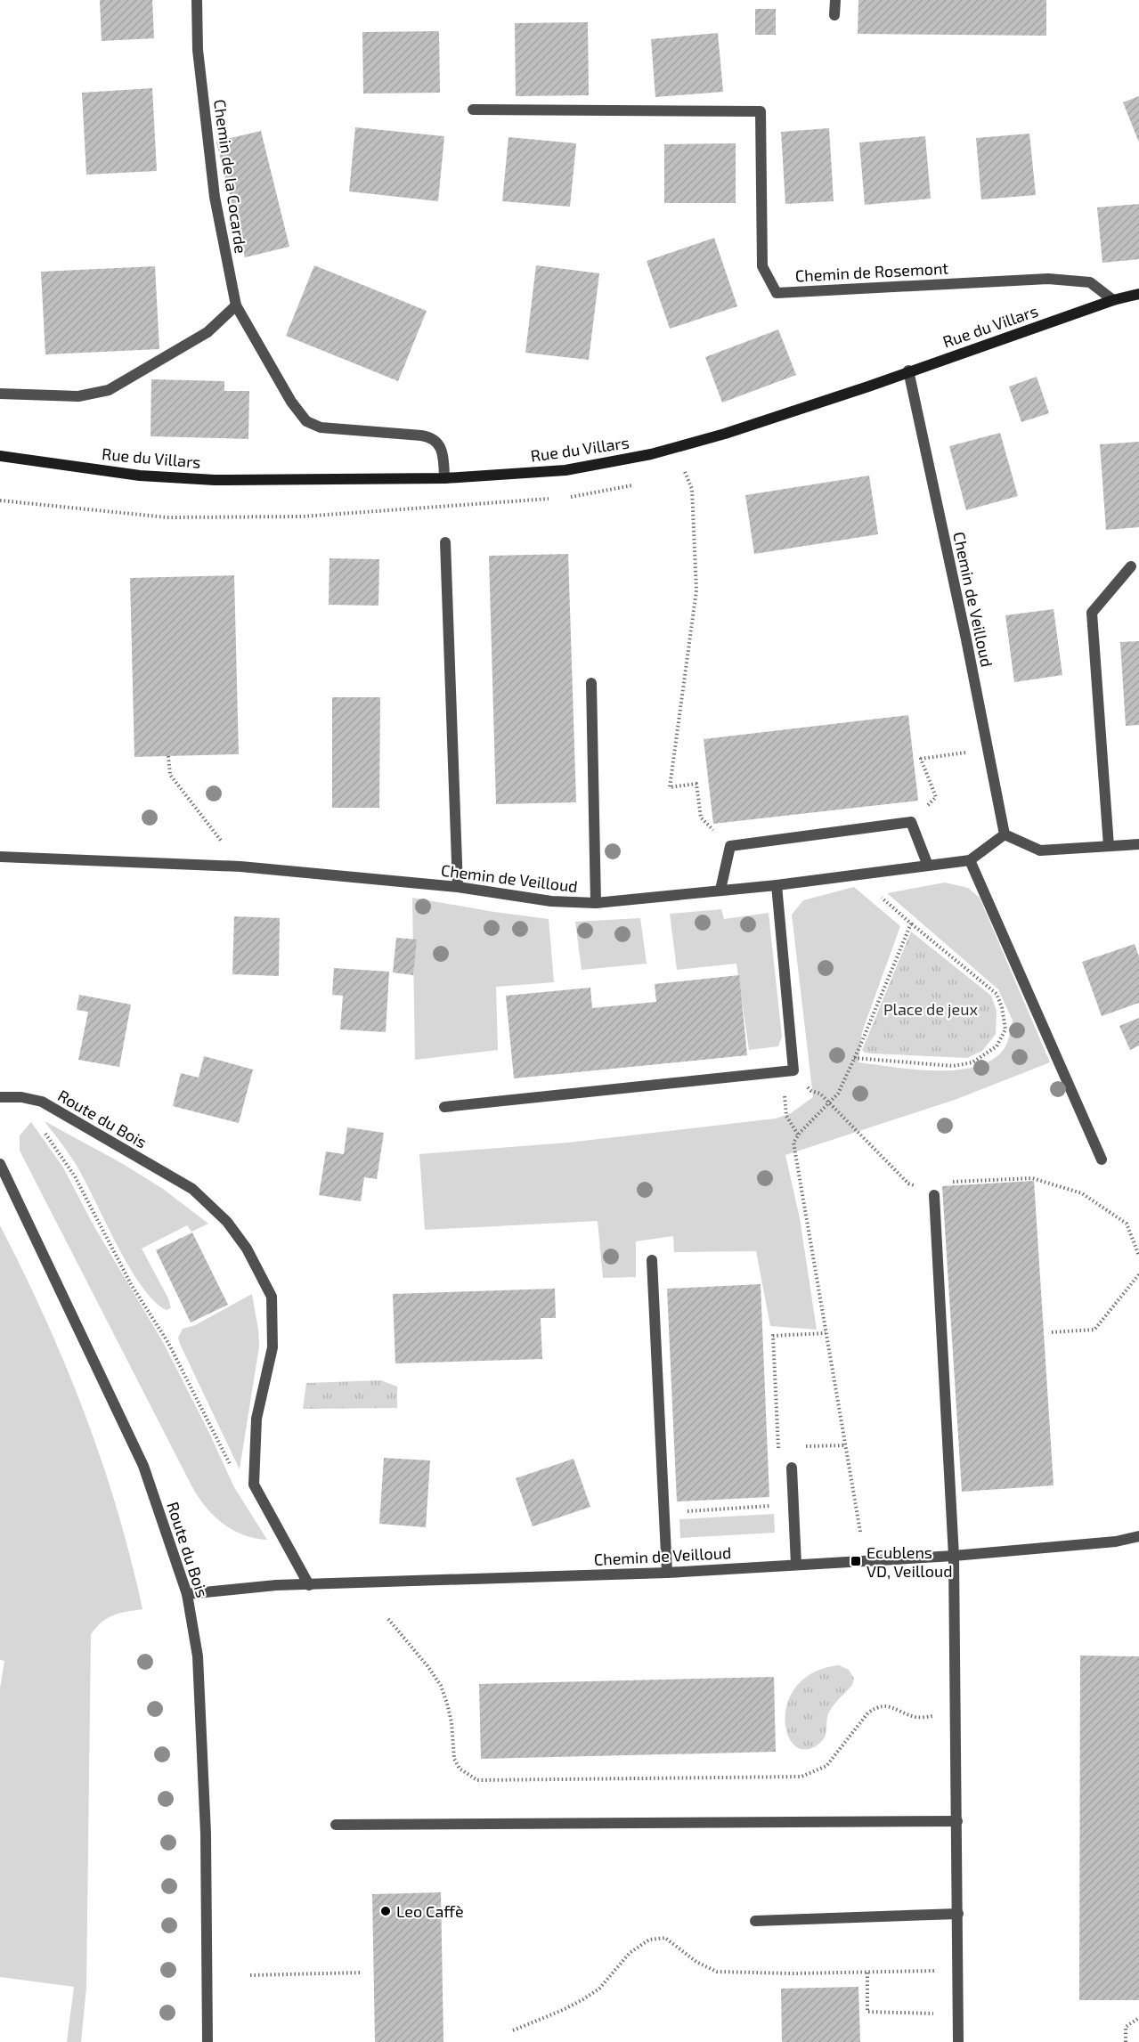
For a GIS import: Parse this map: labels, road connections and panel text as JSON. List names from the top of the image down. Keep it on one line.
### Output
{"streets":{"main road":["Rue du Villars"],"street":["Chemin de la Cocarde","Chemin de Rosemont","Chemin de Veilloud","Route du Bois"]},"crossings":[["Chemin de la Cocarde","Rue du Villars"],["Chemin de Rosemont","Rue du Villars"],["Rue du Villars","Chemin de Veilloud"],["Chemin de Veilloud","Route du Bois"]],"parks":["Place de jeux"],"places":{"transit":["Ecublens VD, Veilloud"],"other":["Leo Caffè"]}}
